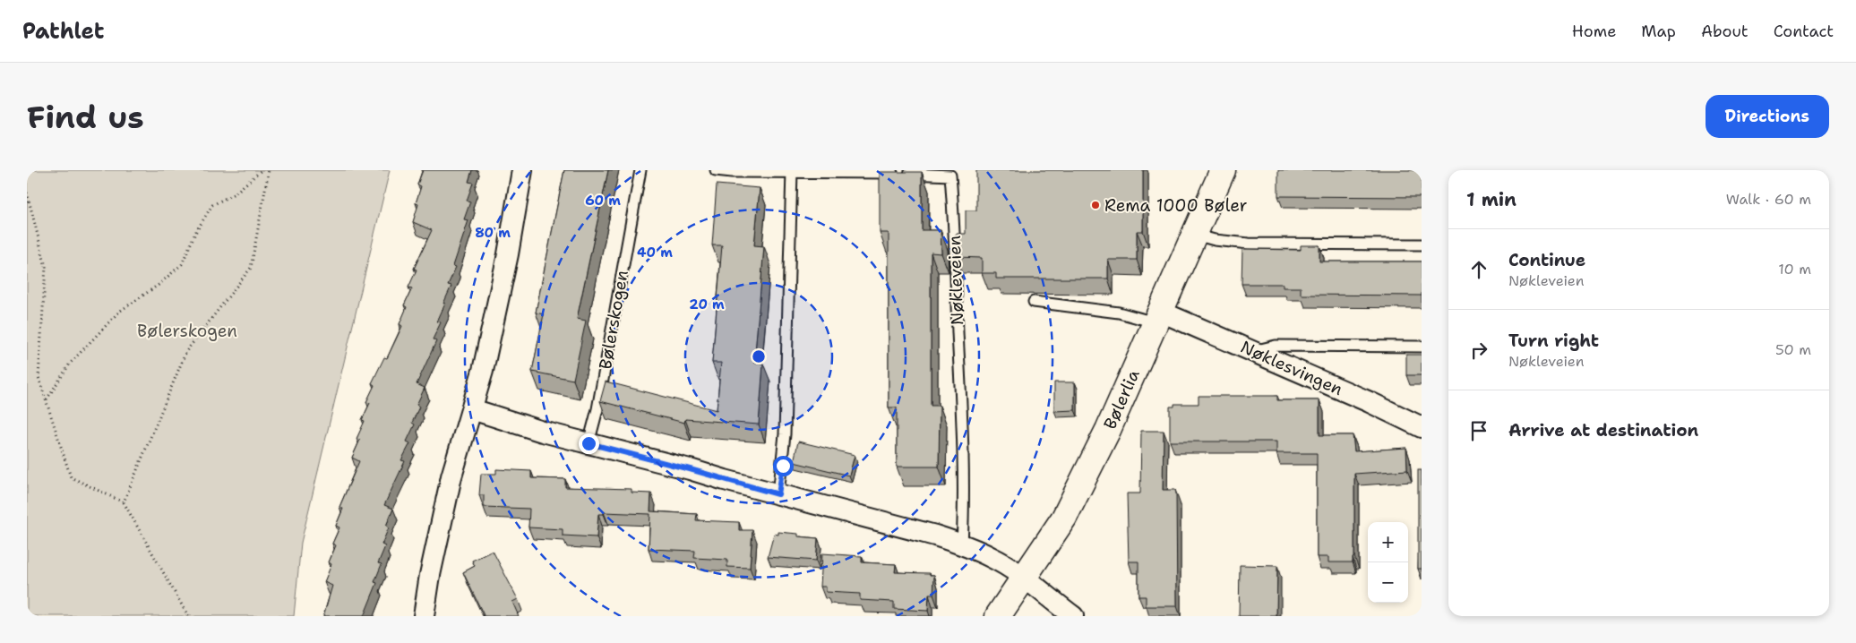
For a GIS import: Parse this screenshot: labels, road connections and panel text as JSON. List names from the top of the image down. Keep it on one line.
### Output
{"streets":{"street":["Nøklesvingen","Bølerlia"],"lane":["Nøkleveien","Bølerskogen"]},"crossings":[["Nøklesvingen","Bølerlia"]],"parks":["Bølerskogen"],"places":["Rema 1000 Bøler"],"page":{"header":"Pathlet","nav":["Home","Map","About","Contact"],"buttons":"Directions","title":"Find us","heading":["1 min","Walk · 60 m"],"list":[["Continue","Nøkleveien","10 m"],["Turn right","Nøkleveien","50 m"],"Arrive at destination"],"map_buttons":["+","−"]},"rings":["60 m","80 m","40 m","20 m"]}
